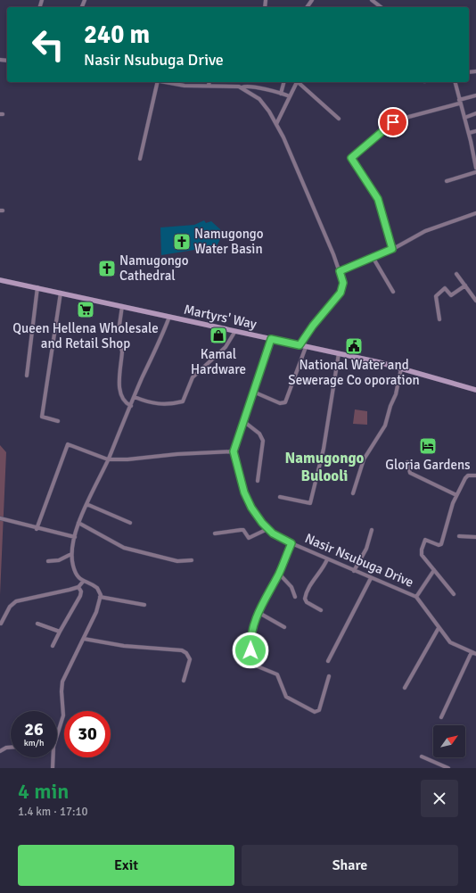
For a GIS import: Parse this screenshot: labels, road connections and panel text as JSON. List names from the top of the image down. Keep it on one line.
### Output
{"streets":{"main road":["Martyrs' Way"],"street":["Nasir Nsubuga Drive"]},"districts":["Namugongo Bulooli"],"places":{"church":["Namugongo Water Basin","Namugongo Cathedral"],"supermarket":["Queen Hellena Wholesale and Retail Shop"],"shop":["Kamal Hardware"],"public building":["National Water and Sewerage Co oporation"],"hotel":["Gloria Gardens"]},"north":"top right","page":{"turn":["240 m","Nasir Nsubuga Drive"],"speed":"26 km/h","limit":"30","heading":["4 min","1.4 km · 17:10"],"buttons":["Exit","Share"]}}
